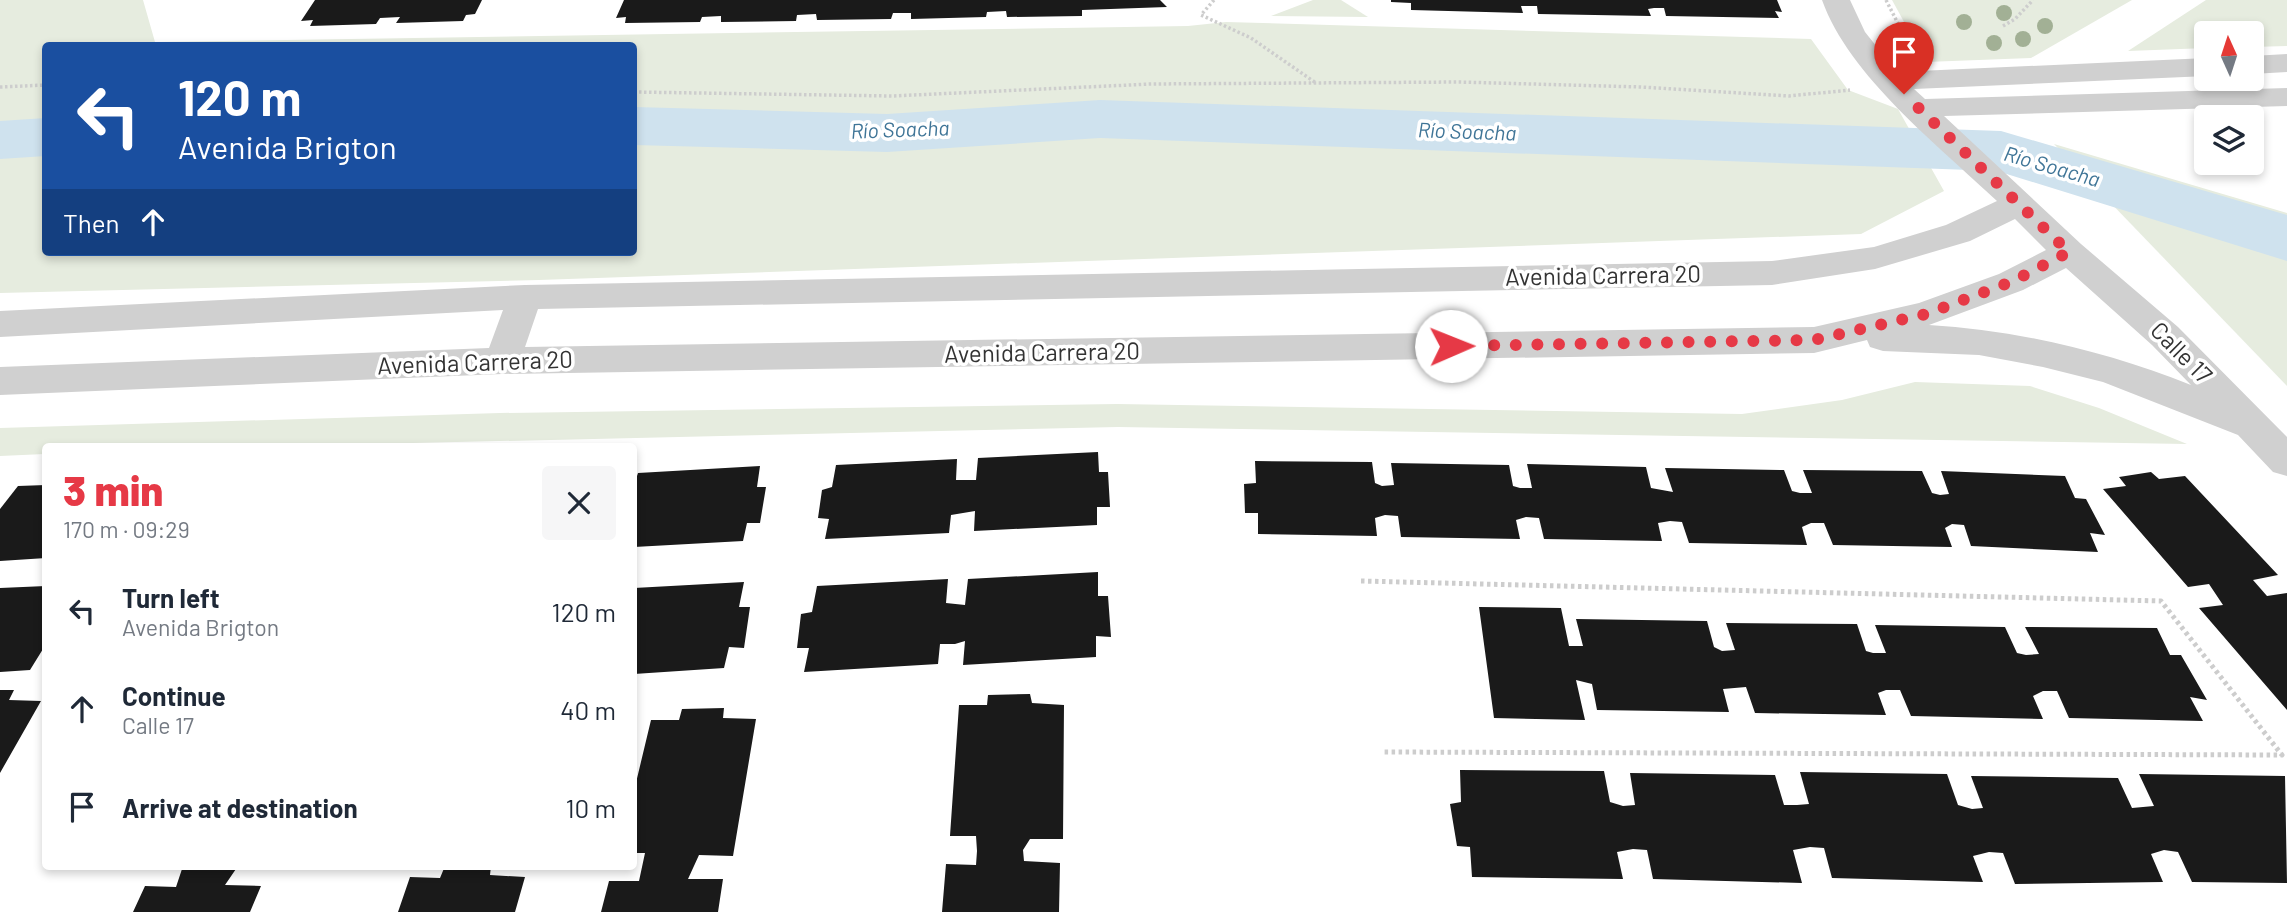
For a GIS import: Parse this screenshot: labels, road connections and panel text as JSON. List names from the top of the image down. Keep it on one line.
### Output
{"streets":{"street":["Avenida Carrera 20","Calle 17"]},"crossings":[["Avenida Carrera 20","Calle 17"]],"water":["Río Soacha"],"north":"top","page":{"turn":["120 m","Avenida Brigton"],"then":"Then","heading":["3 min","170 m · 09:29"],"list":[{"name":"Turn left","note":"Avenida Brigton","value":"120 m"},{"name":"Continue","note":"Calle 17","value":"40 m"},{"name":"Arrive at destination","value":"10 m"}]}}
